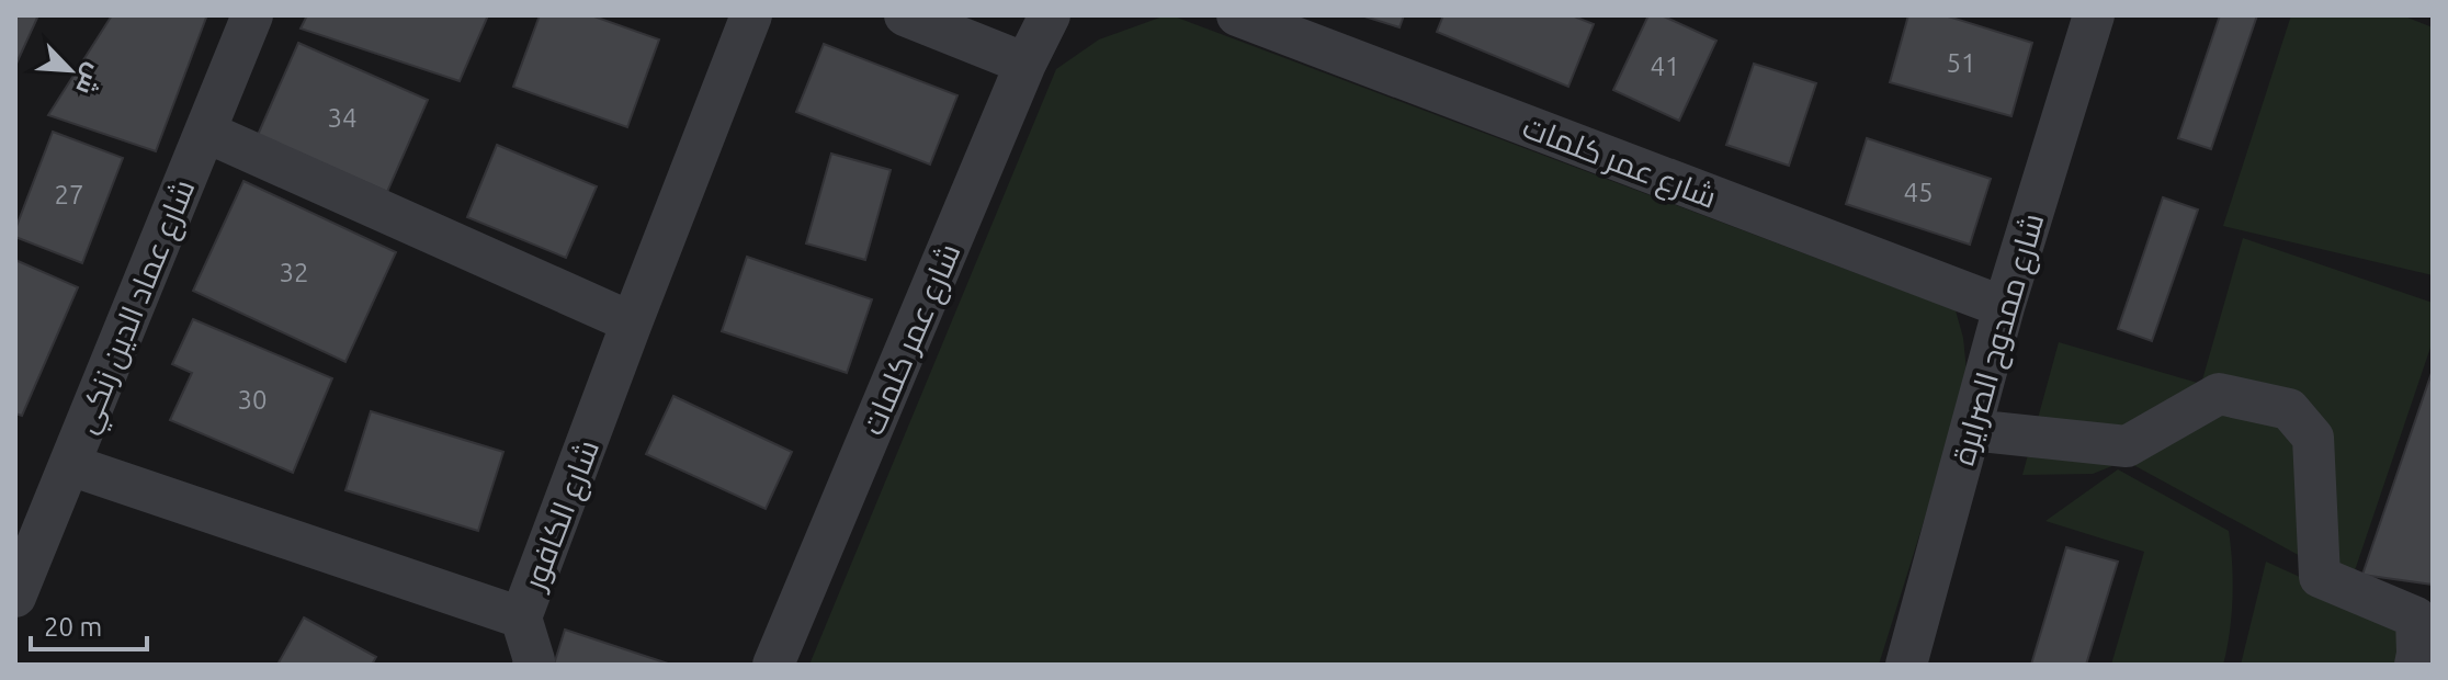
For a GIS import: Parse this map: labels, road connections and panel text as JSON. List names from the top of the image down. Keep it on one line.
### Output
{"streets":{"street":["شارع عمر كلمات","شارع عماد الدين زنكي","شارع ممدوح الصرايرة","شارع الكافور"]},"crossings":[["شارع عمر كلمات","شارع ممدوح الصرايرة"],["شارع عماد الدين زنكي","شارع الكافور"]],"house_numbers":["51","41","34","45","27","32","30"],"scale_bar":"20 m","north":"bottom right"}
